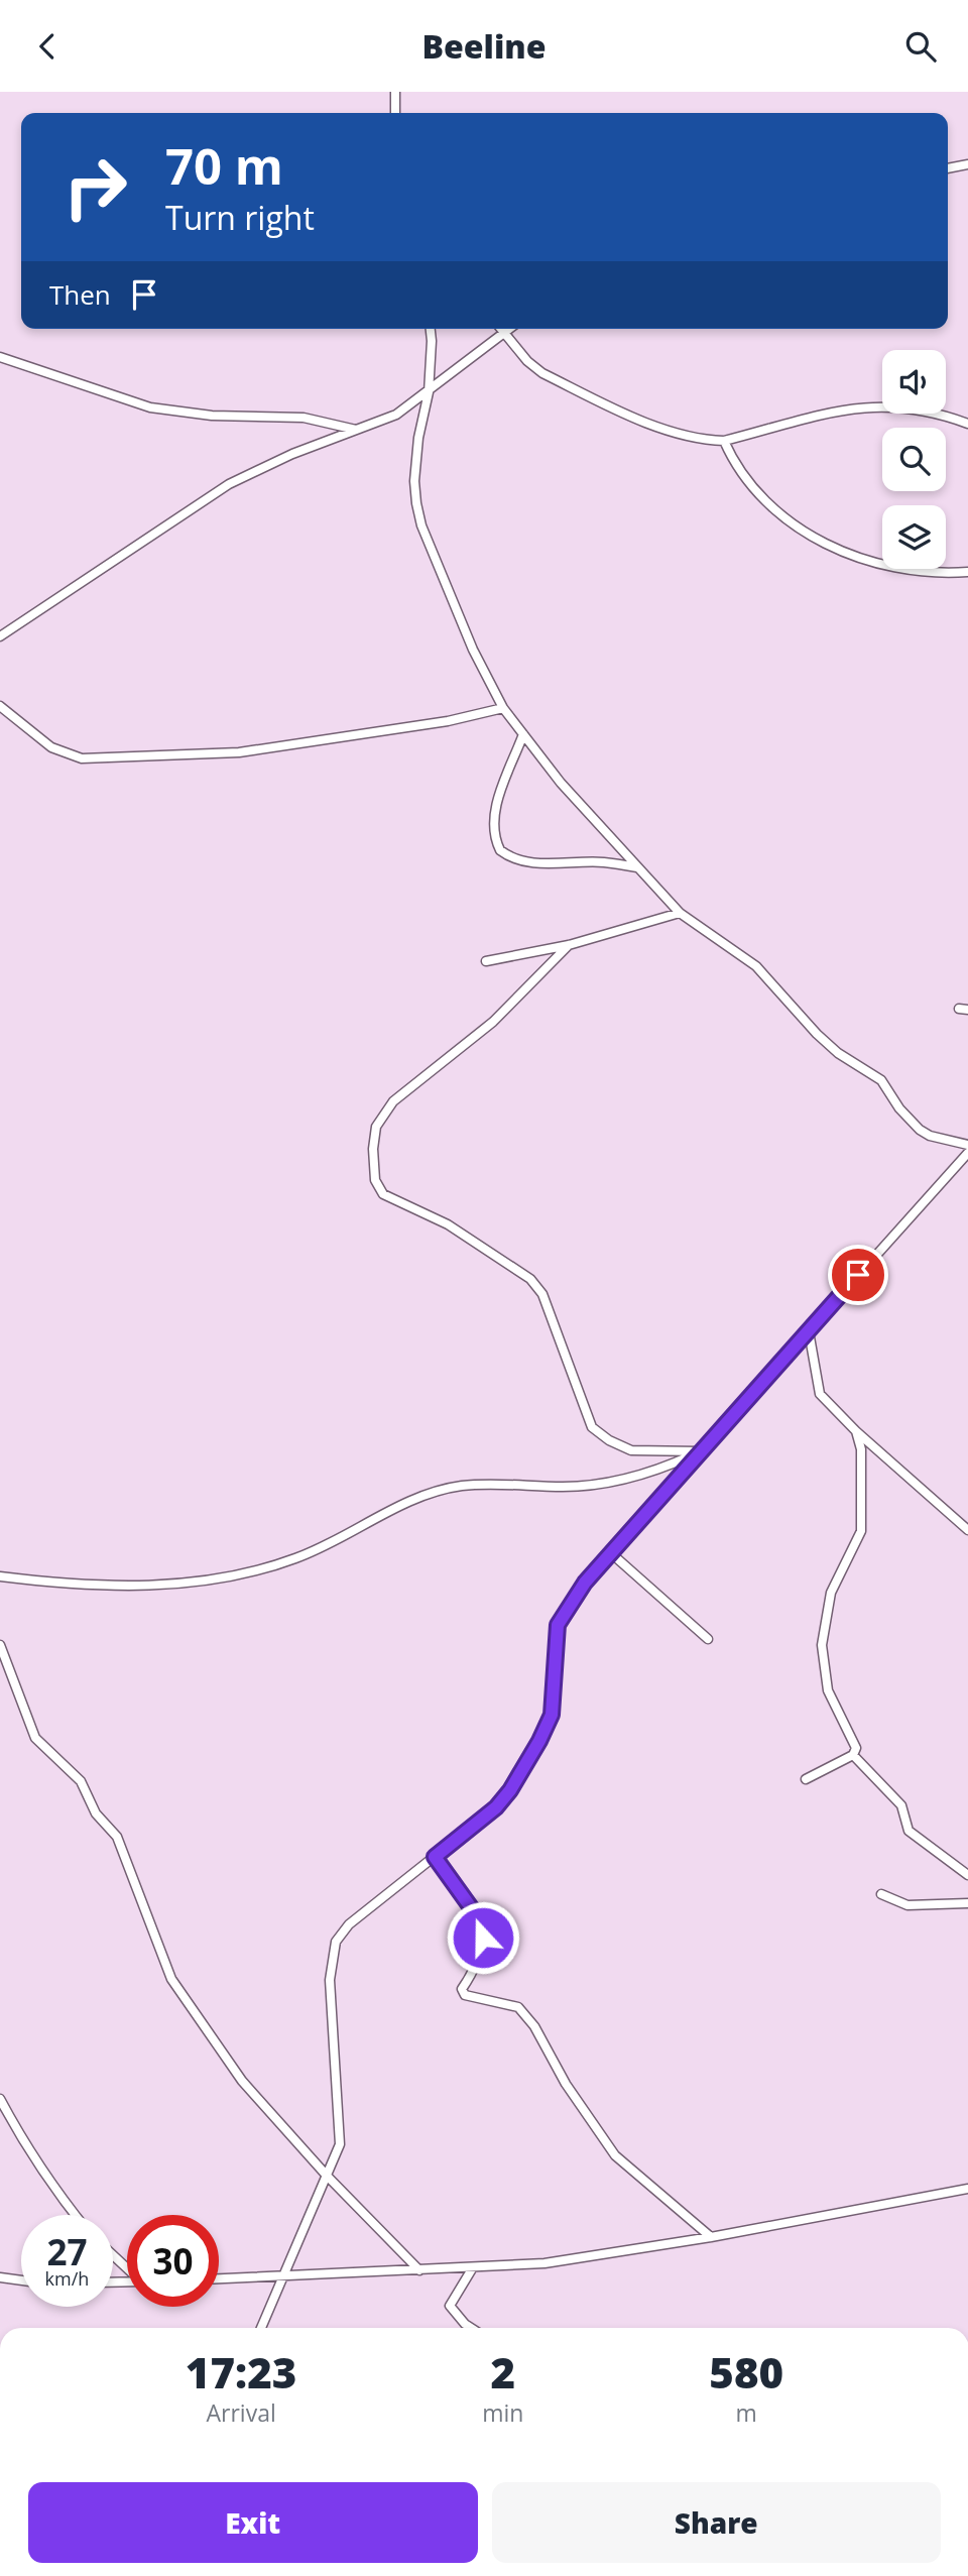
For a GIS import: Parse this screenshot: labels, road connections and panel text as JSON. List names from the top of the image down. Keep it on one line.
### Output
{"page":{"header":"Beeline","turn":["70 m","Turn right"],"then":"Then","speed":"27 km/h","limit":"30","eta":["17:23","Arrival","2","min","580","m"],"buttons":["Exit","Share"]}}
